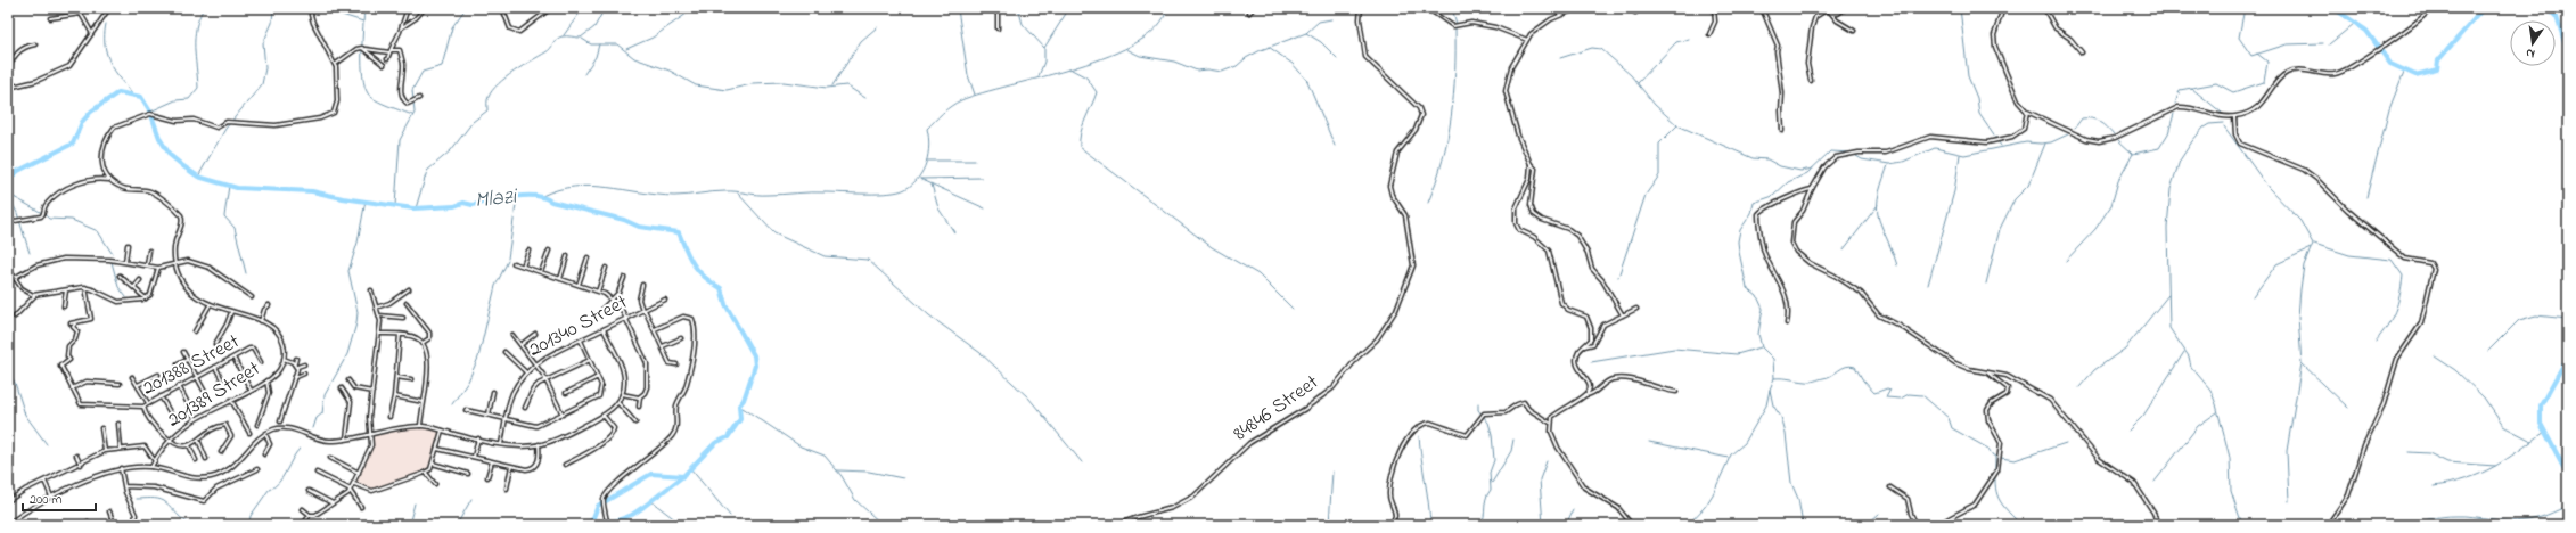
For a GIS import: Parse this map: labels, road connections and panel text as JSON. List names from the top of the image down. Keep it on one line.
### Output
{"streets":{"street":["201340 Street","201388 Street","201389 Street","84846 Street"]},"crossings":[["201388 Street","201389 Street"]],"water":["Mlazi"],"scale_bar":"200 m","north":"bottom"}
